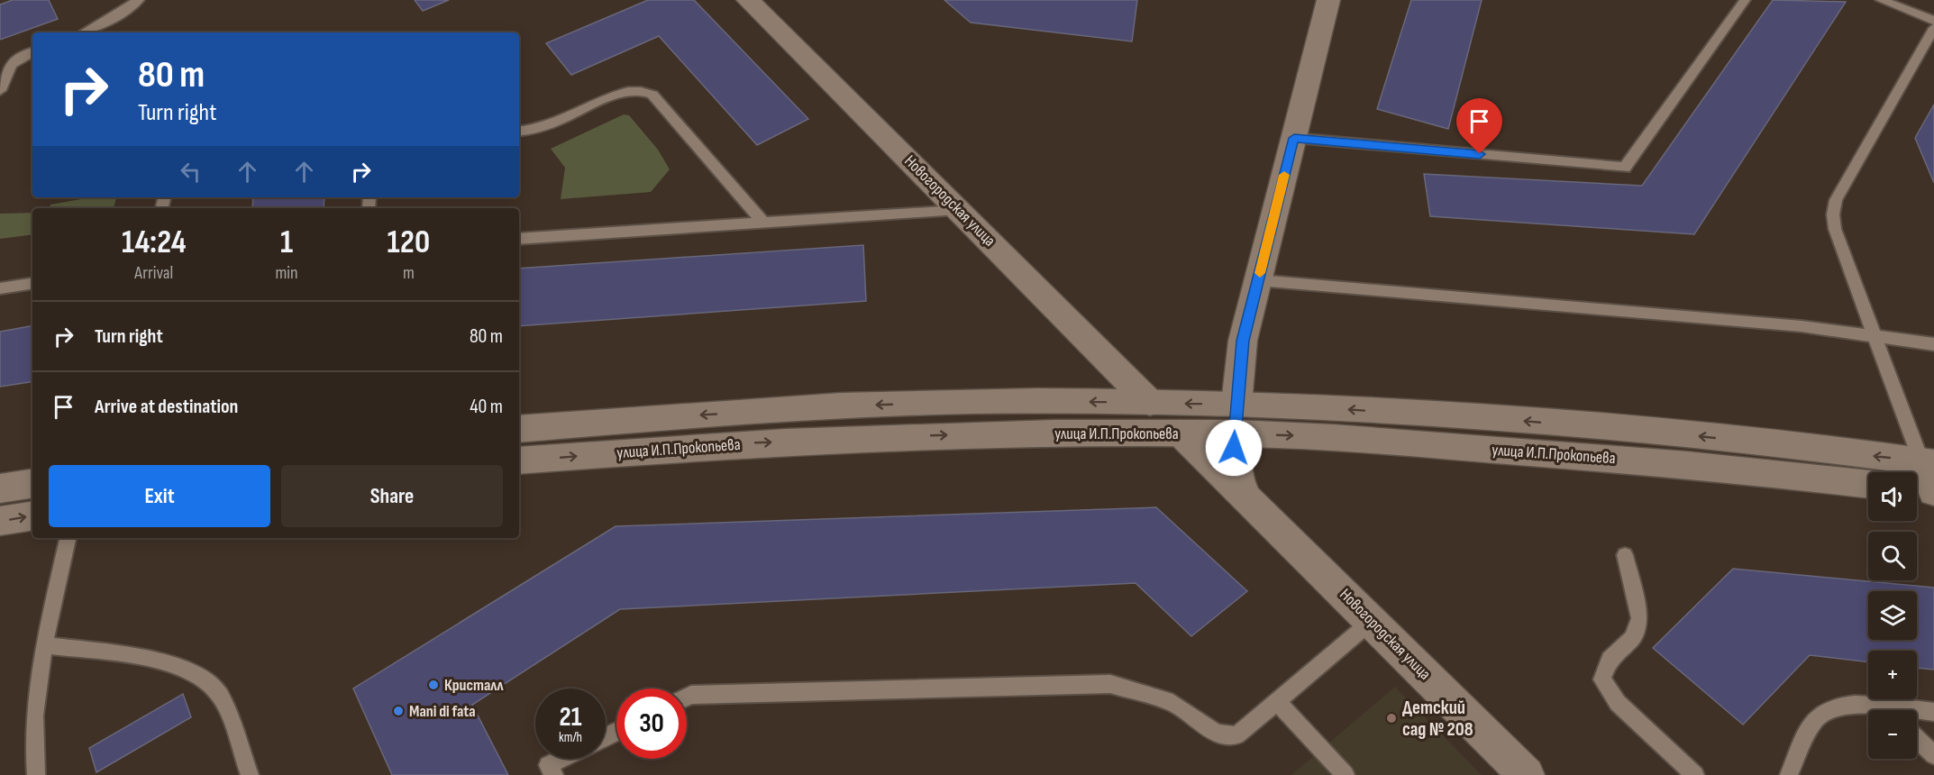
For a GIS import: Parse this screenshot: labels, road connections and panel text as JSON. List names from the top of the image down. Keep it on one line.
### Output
{"streets":{"street":["Новогородская улица","улица И.П.Прокопьева"]},"crossings":[["Новогородская улица","улица И.П.Прокопьева"]],"places":["Кристалл","Mani di fata","Детский сад № 208"],"page":{"turn":["80 m","Turn right"],"eta":["14:24","Arrival","1","min","120","m"],"list":[{"name":"Turn right","value":"80 m"},{"name":"Arrive at destination","value":"40 m"}],"buttons":["Exit","Share"],"map_buttons":["+","−"],"speed":"21 km/h","limit":"30"}}
